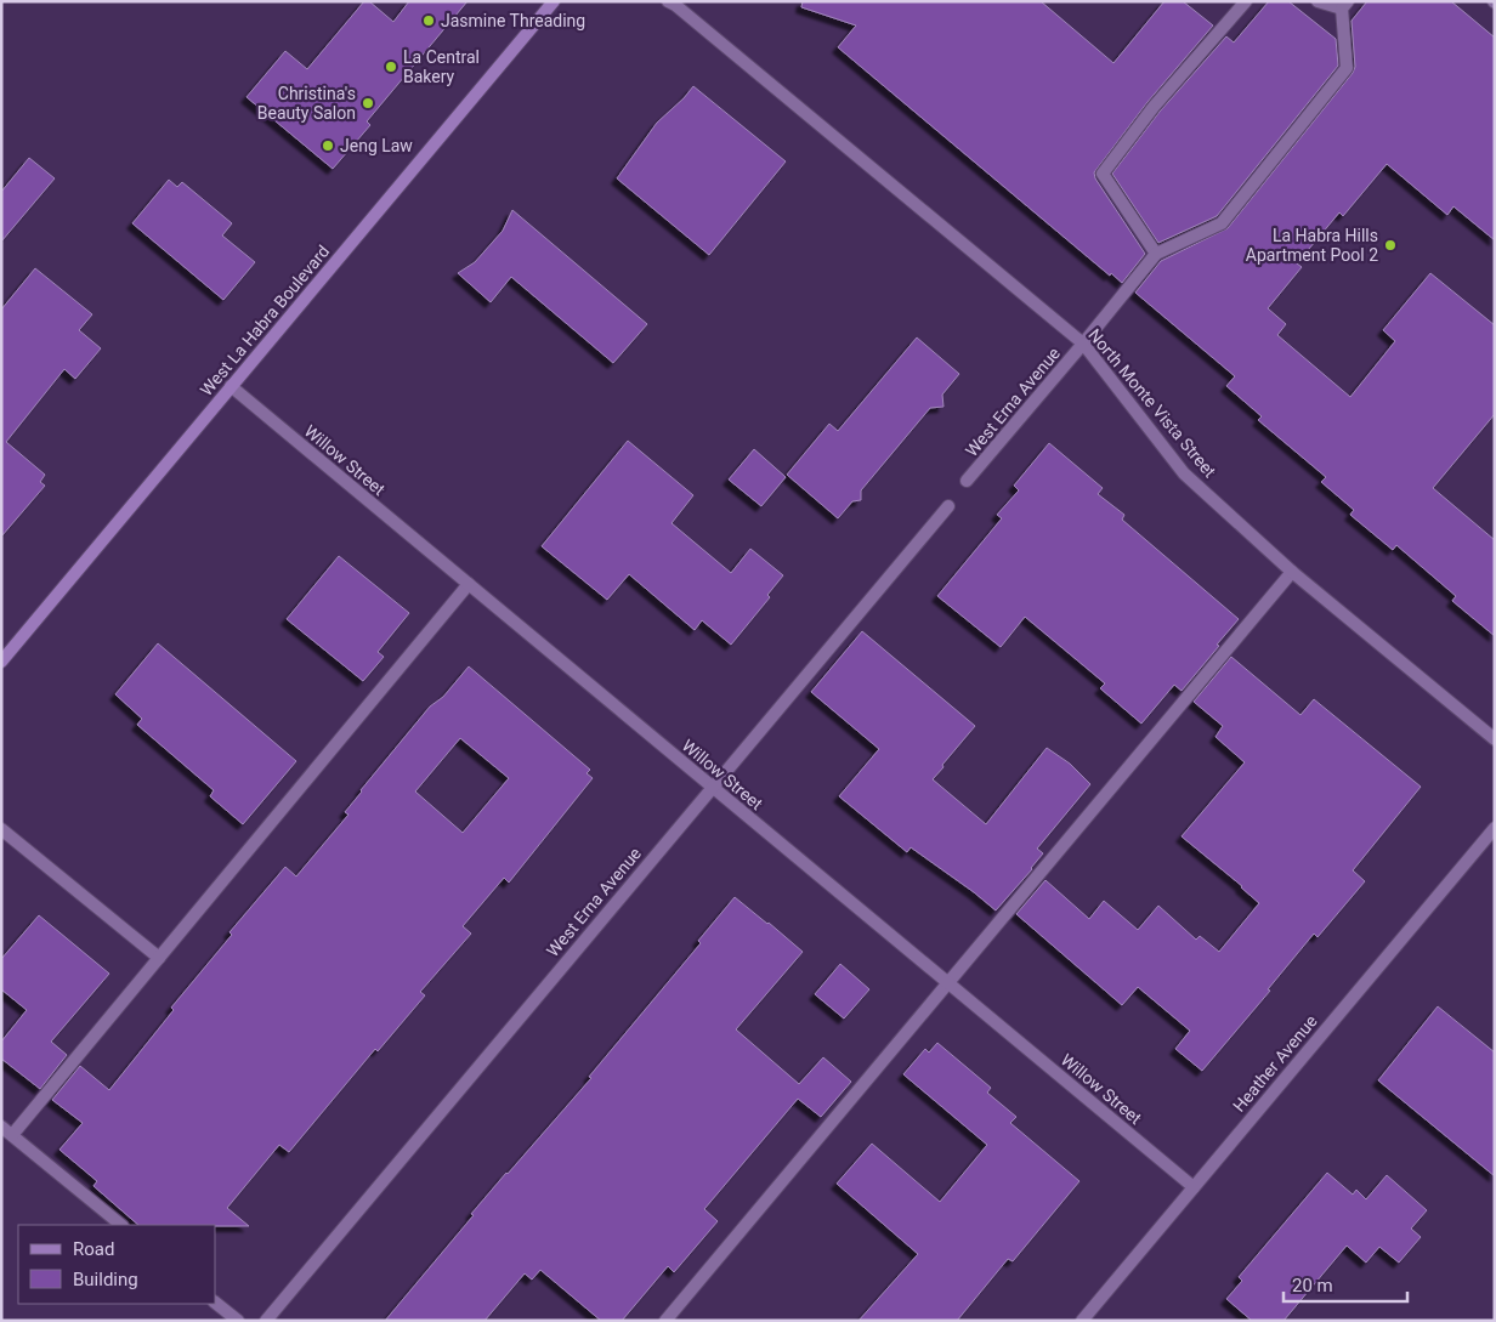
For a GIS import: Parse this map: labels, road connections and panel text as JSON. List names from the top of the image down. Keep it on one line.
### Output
{"streets":{"main road":["West La Habra Boulevard"],"street":["West Erna Avenue","North Monte Vista Street","Willow Street","Heather Avenue"]},"crossings":[["West La Habra Boulevard","Willow Street"],["West Erna Avenue","North Monte Vista Street"],["West Erna Avenue","Willow Street"],["Willow Street","Heather Avenue"]],"places":["Jasmine Threading","La Central Bakery","Christina's Beauty Salon","Jeng Law","La Habra Hills Apartment Pool 2"],"legend":["Road","Building"],"scale_bar":"20 m"}
